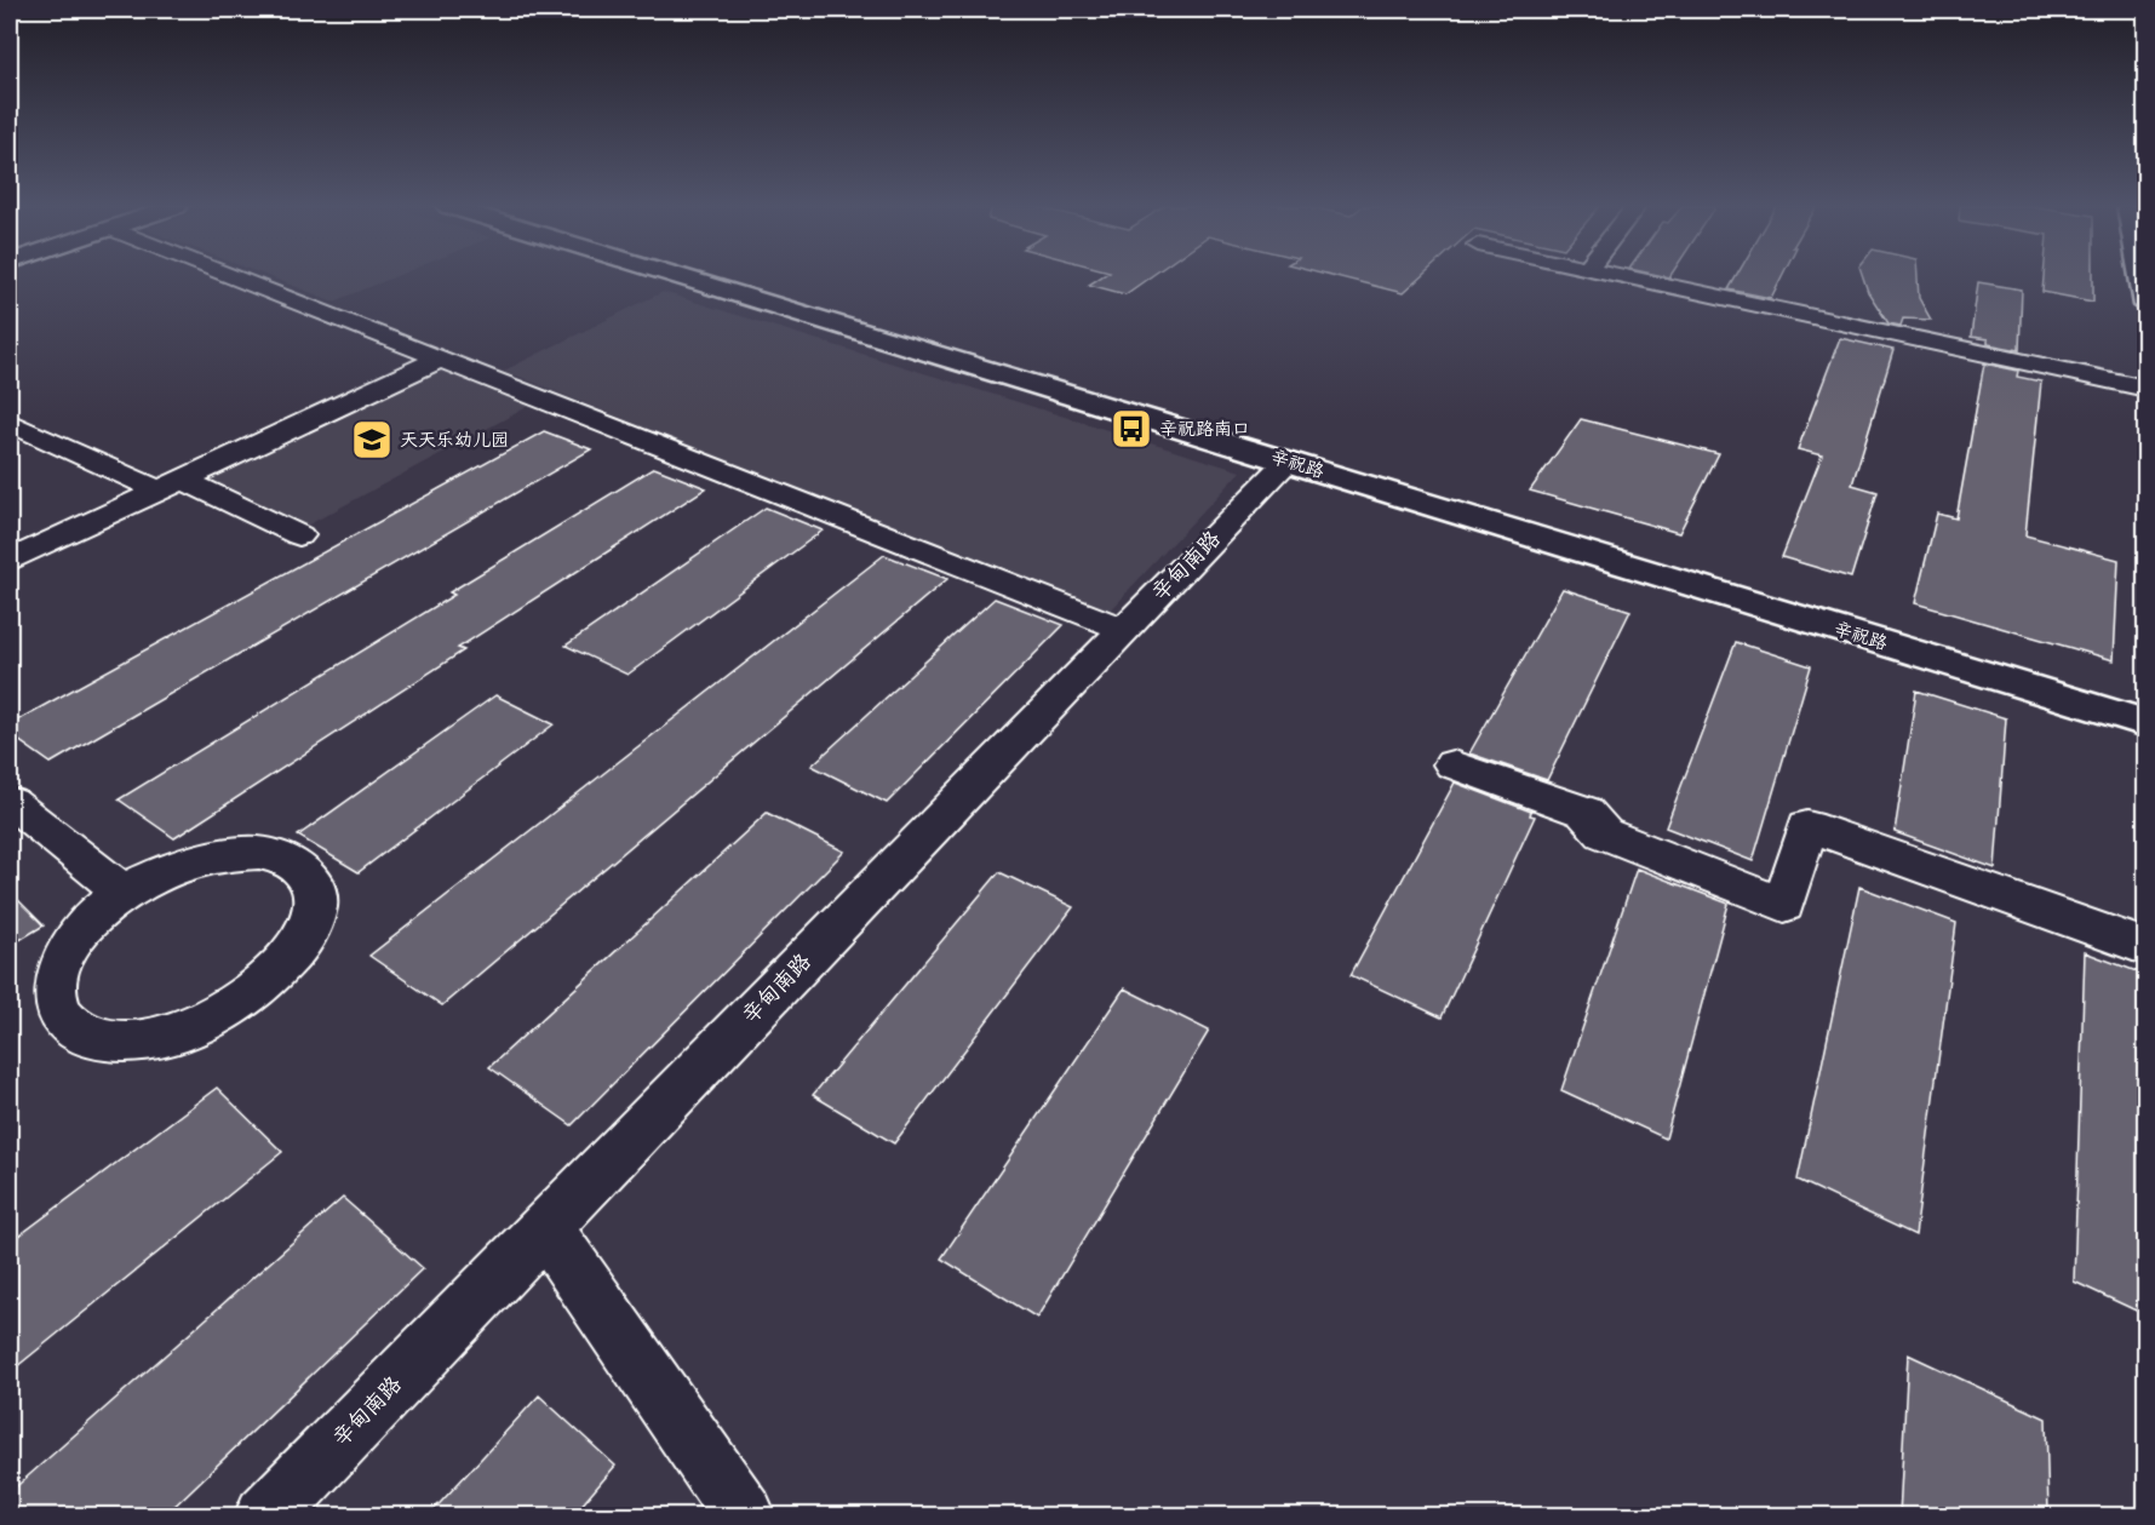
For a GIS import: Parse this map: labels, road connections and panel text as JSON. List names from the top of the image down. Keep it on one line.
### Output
{"streets":{"main road":["辛祝路"],"street":["辛甸南路"]},"crossings":[["辛祝路","辛甸南路"]],"places":{"bus stop":["辛祝路南口"],"school or university":["天天乐幼儿园"]}}
